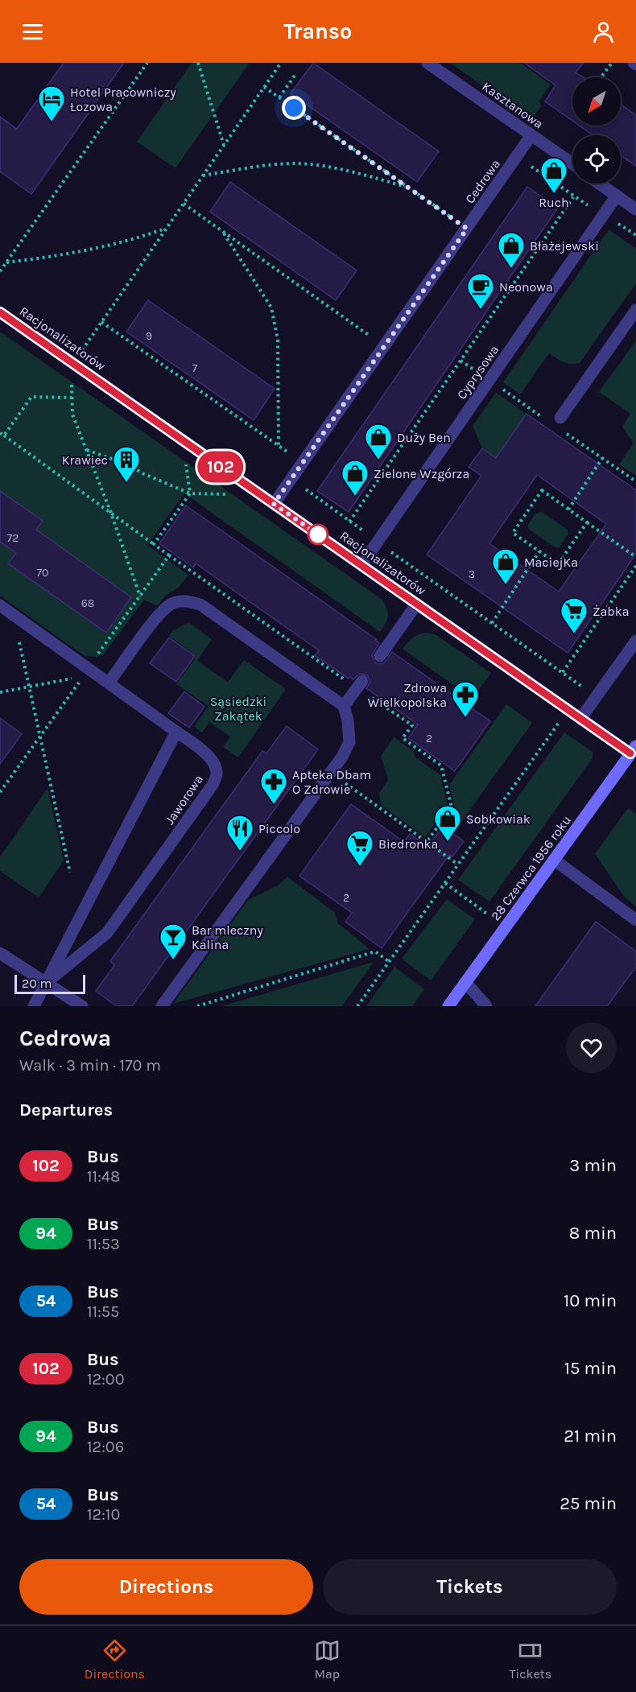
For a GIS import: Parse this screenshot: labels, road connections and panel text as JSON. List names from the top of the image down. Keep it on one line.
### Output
{"streets":{"street":["Kasztanowa","Cedrowa","Racjonalizatorów","Cyprysowa","Jaworowa","28 Czerwca 1956 roku"]},"crossings":[["Kasztanowa","Cedrowa"],["Cedrowa","Racjonalizatorów"],["Racjonalizatorów","Cyprysowa"],["Racjonalizatorów","28 Czerwca 1956 roku"]],"parks":["Sąsiedzki Zakątek"],"places":{"hotel":["Hotel Pracowniczy Łozowa"],"shop":["Ruch","Błażejewski","Duży Ben","Zielone Wzgórza","MaciejKa","Sobkowiak"],"cafe":["Neonowa"],"building":["Krawiec"],"supermarket":["Żabka","Biedronka"],"pharmacy":["Zdrowa Wielkopolska","Apteka Dbam O Zdrowie"],"restaurant":["Piccolo"],"bar":["Bar mleczny Kalina"]},"lines":["bus line 102"],"house_numbers":["9","7","72","70","3","68","2","2"],"scale_bar":"20 m","north":"bottom left","page":{"header":"Transo","on_map":"102","scale":"20 m","heading":[["Cedrowa","Walk · 3 min · 170 m"],"Departures"],"list":[{"mark":"102","name":"Bus","note":"11:48","value":"3 min"},{"mark":"94","name":"Bus","note":"11:53","value":"8 min"},{"mark":"54","name":"Bus","note":"11:55","value":"10 min"},{"mark":"102","name":"Bus","note":"12:00","value":"15 min"},{"mark":"94","name":"Bus","note":"12:06","value":"21 min"},{"mark":"54","name":"Bus","note":"12:10","value":"25 min"}],"buttons":["Directions","Tickets"],"tabs":["Directions","Map","Tickets"]}}
